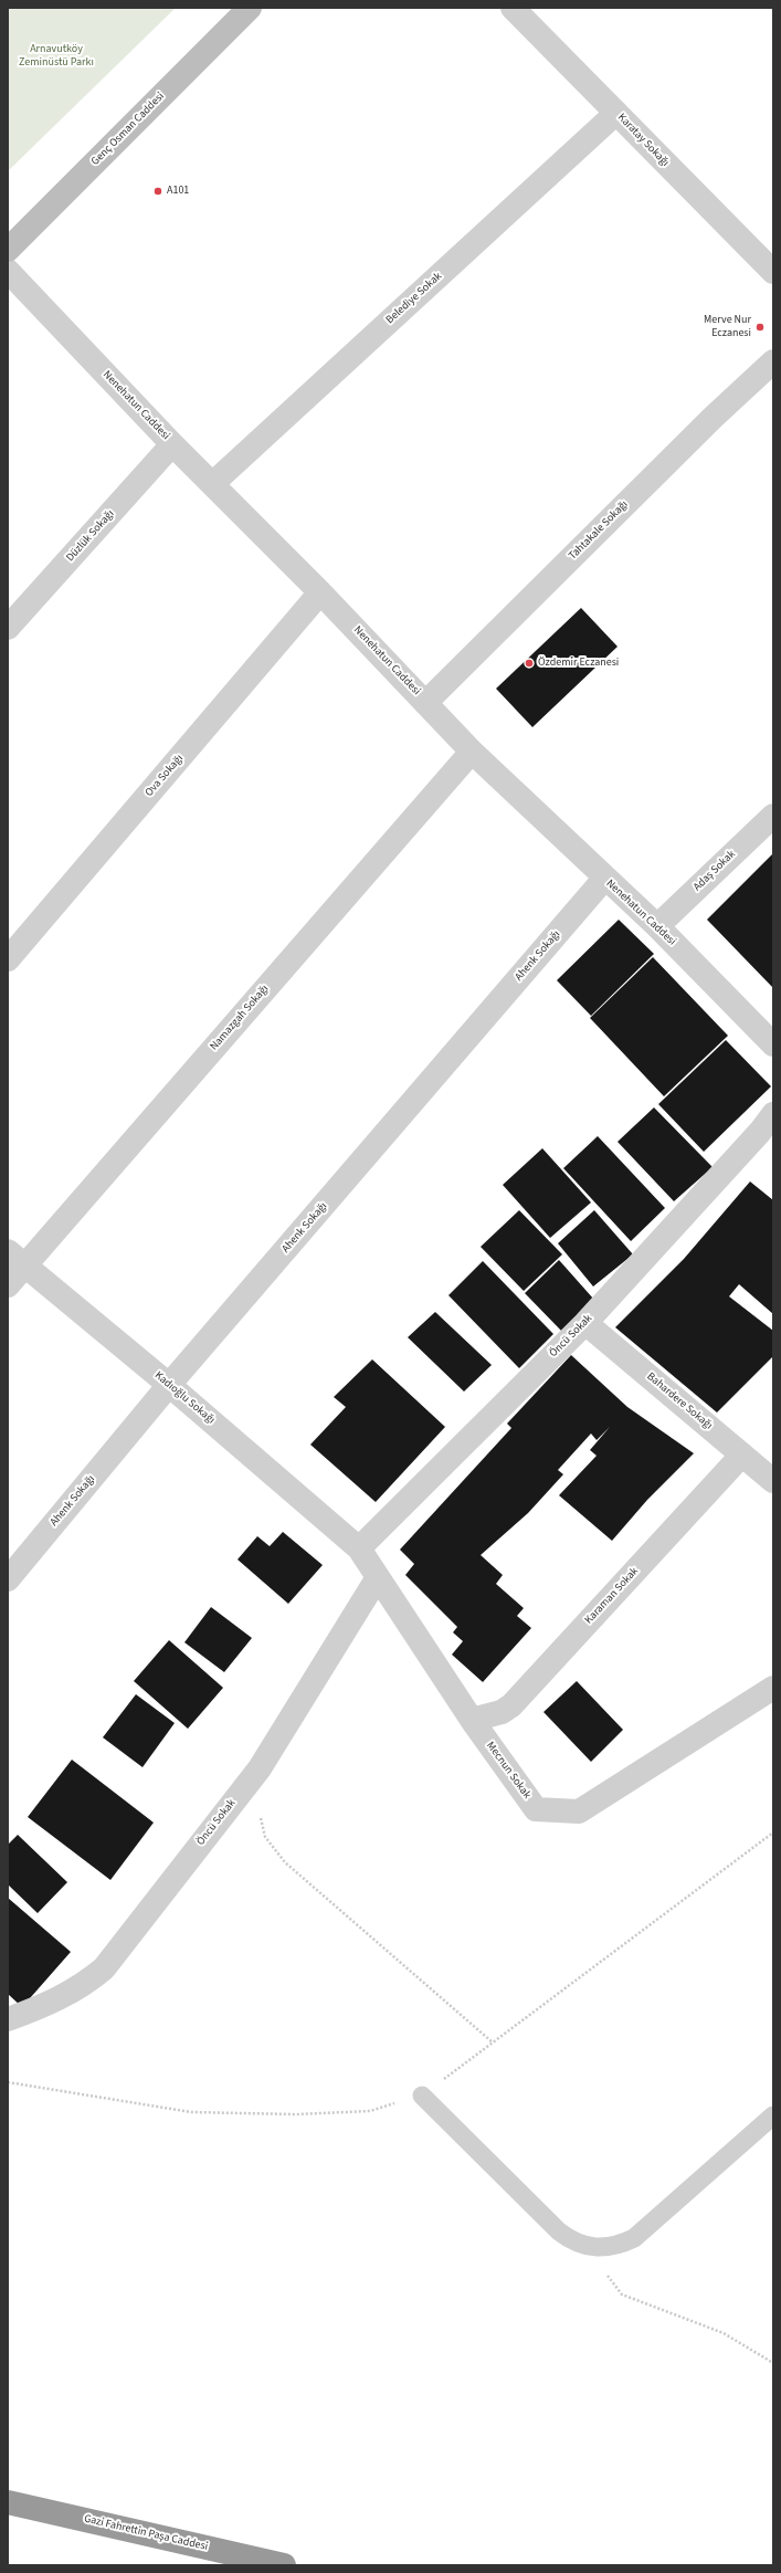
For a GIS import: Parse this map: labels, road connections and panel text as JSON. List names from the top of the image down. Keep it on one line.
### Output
{"streets":{"highway":["Gazi Fahrettin Paşa Caddesi"],"street":["Genç Osman Caddesi","Karatay Sokağı","Belediye Sokak","Nenehatun Caddesi","Tahtakale Sokağı","Düzlük Sokağı","Ova Sokağı","Adaş Sokak","Ahenk Sokağı","Namazgah Sokağı","Öncü Sokak","Kadıoğlu Sokağı","Bahardere Sokağı","Karaman Sokak","Mecnun Sokak"]},"crossings":[["Karatay Sokağı","Belediye Sokak"],["Belediye Sokak","Nenehatun Caddesi"],["Nenehatun Caddesi","Tahtakale Sokağı"],["Nenehatun Caddesi","Düzlük Sokağı"],["Nenehatun Caddesi","Ova Sokağı"],["Nenehatun Caddesi","Adaş Sokak"],["Nenehatun Caddesi","Ahenk Sokağı"],["Nenehatun Caddesi","Namazgah Sokağı"],["Ahenk Sokağı","Kadıoğlu Sokağı"],["Namazgah Sokağı","Kadıoğlu Sokağı"],["Öncü Sokak","Kadıoğlu Sokağı"],["Öncü Sokak","Bahardere Sokağı"],["Öncü Sokak","Mecnun Sokak"],["Kadıoğlu Sokağı","Mecnun Sokak"],["Bahardere Sokağı","Karaman Sokak"],["Karaman Sokak","Mecnun Sokak"]],"parks":["Arnavutköy Zeminüstü Parkı"],"places":["A101","Merve Nur Eczanesi","Özdemir Eczanesi"]}
